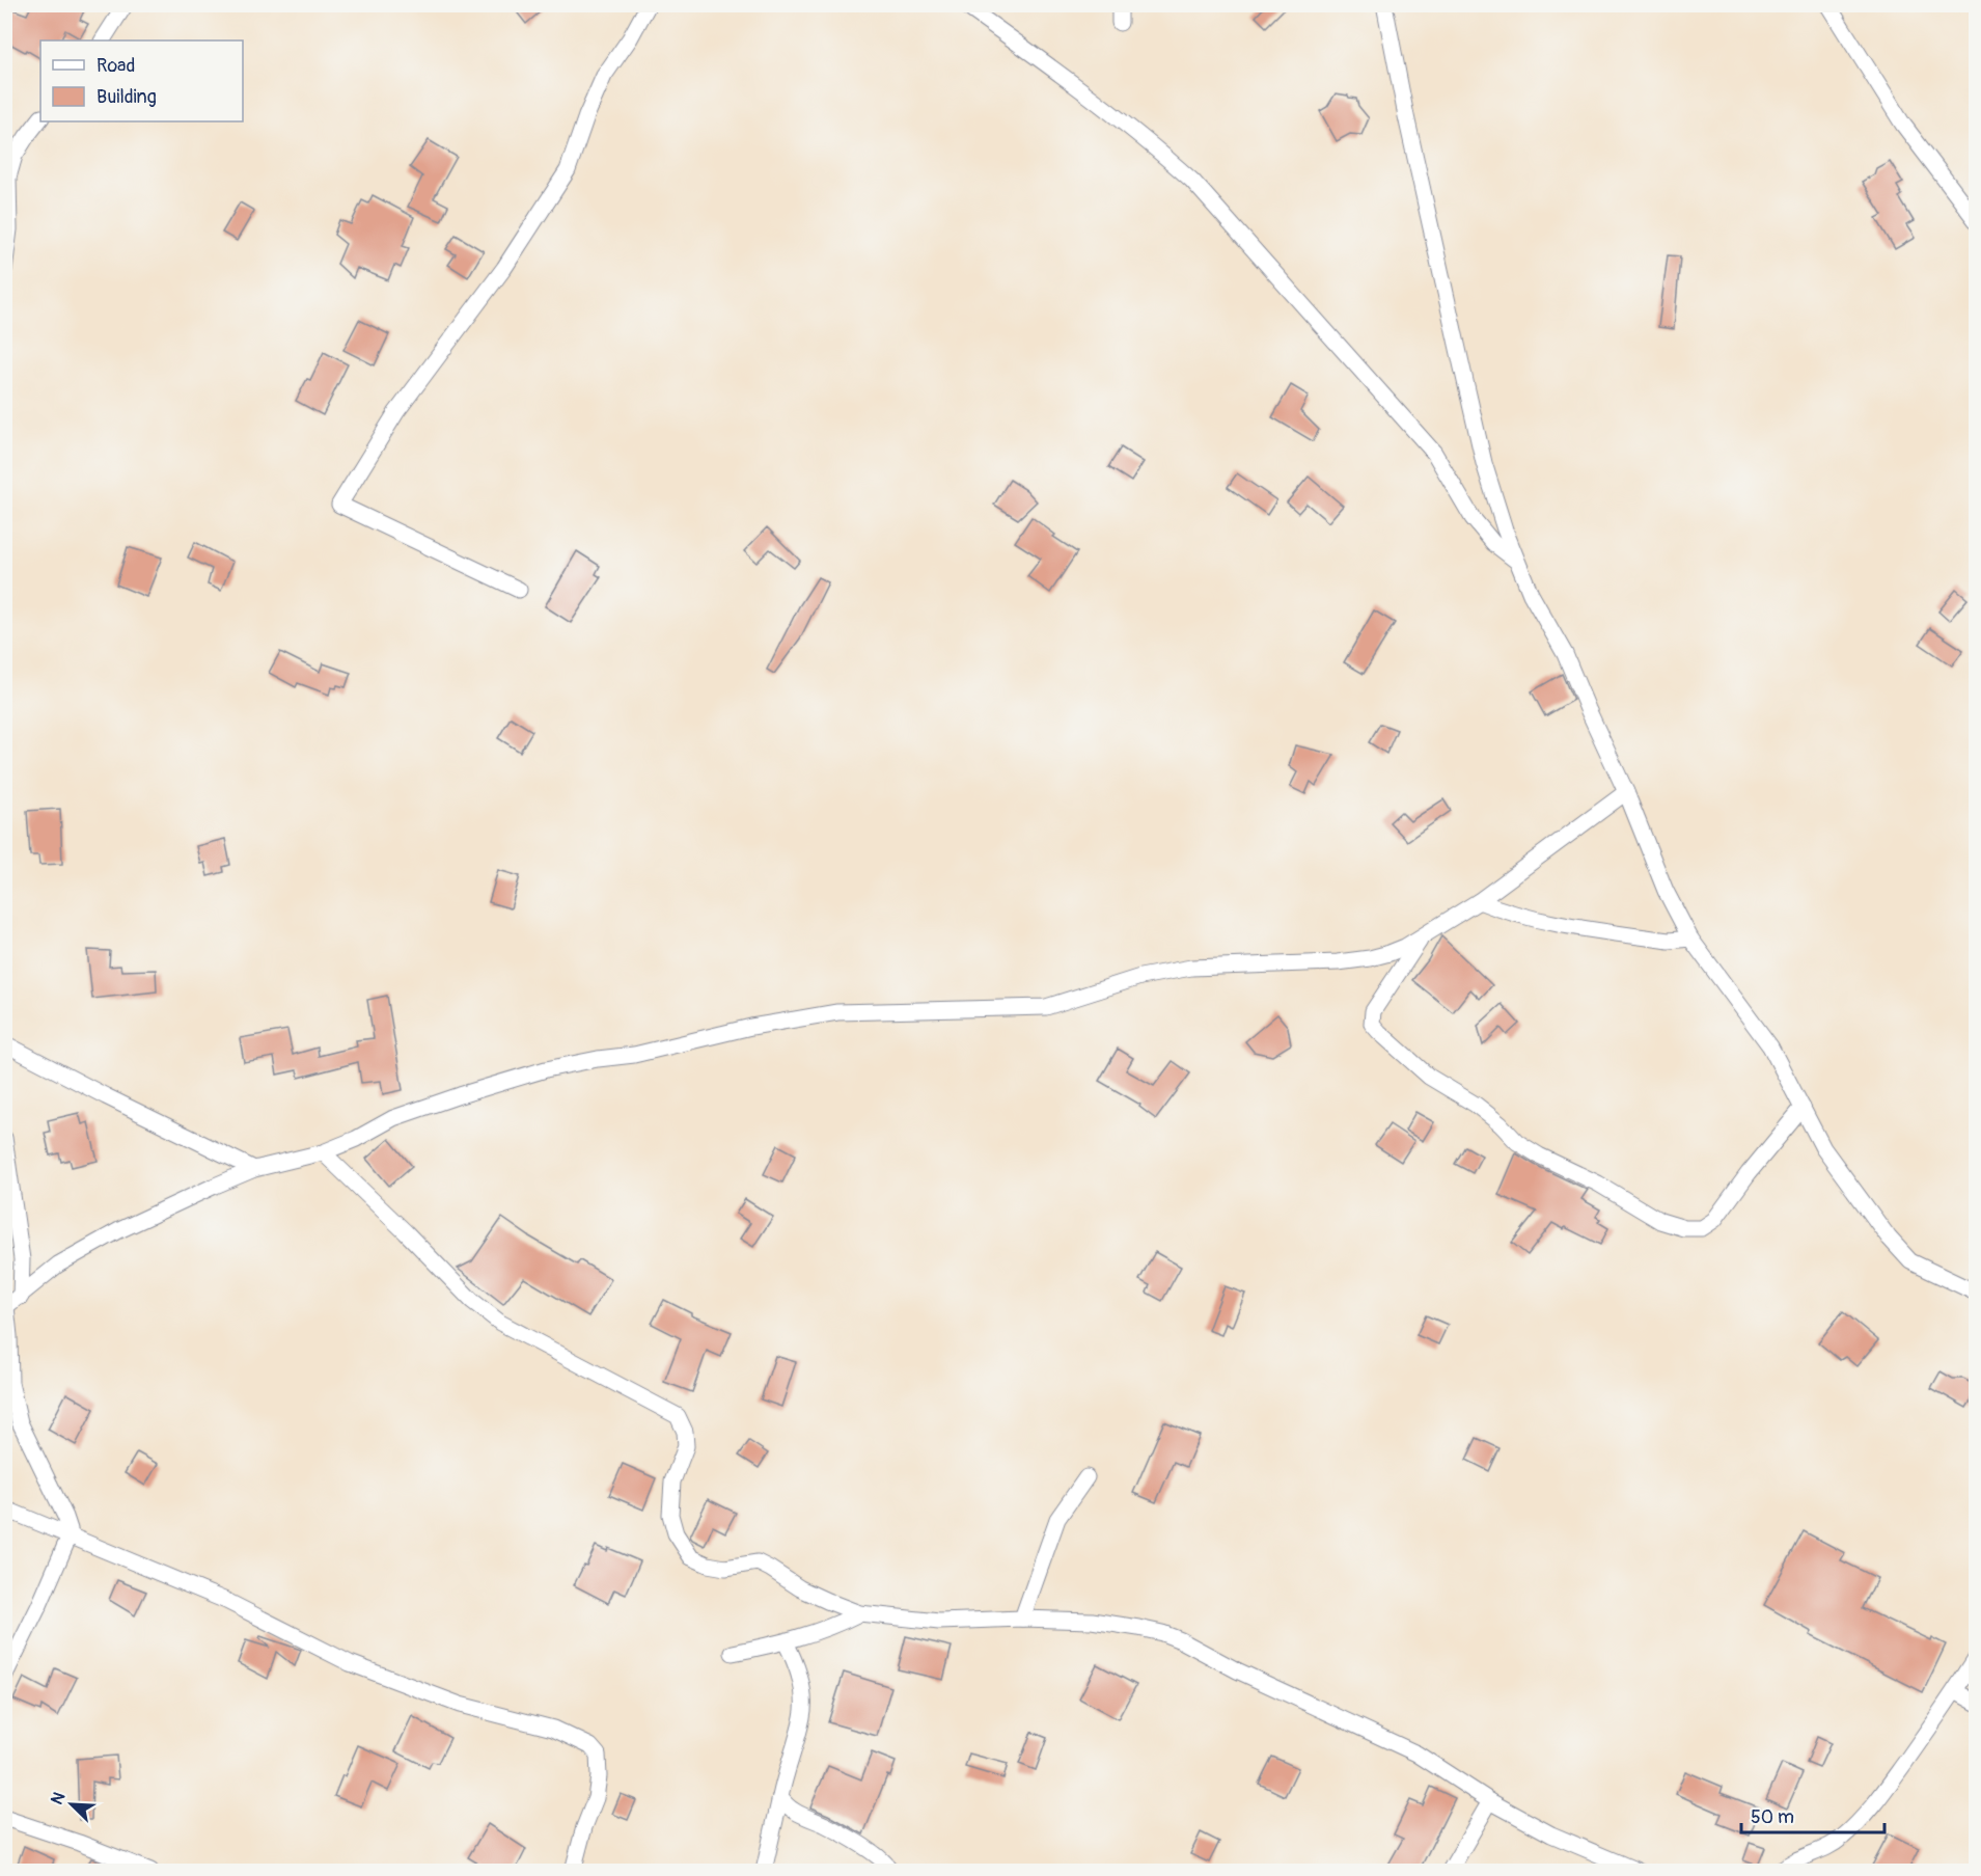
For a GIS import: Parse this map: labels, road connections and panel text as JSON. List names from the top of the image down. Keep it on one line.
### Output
{"legend":["Road","Building"],"scale_bar":"50 m","north":"top left"}
